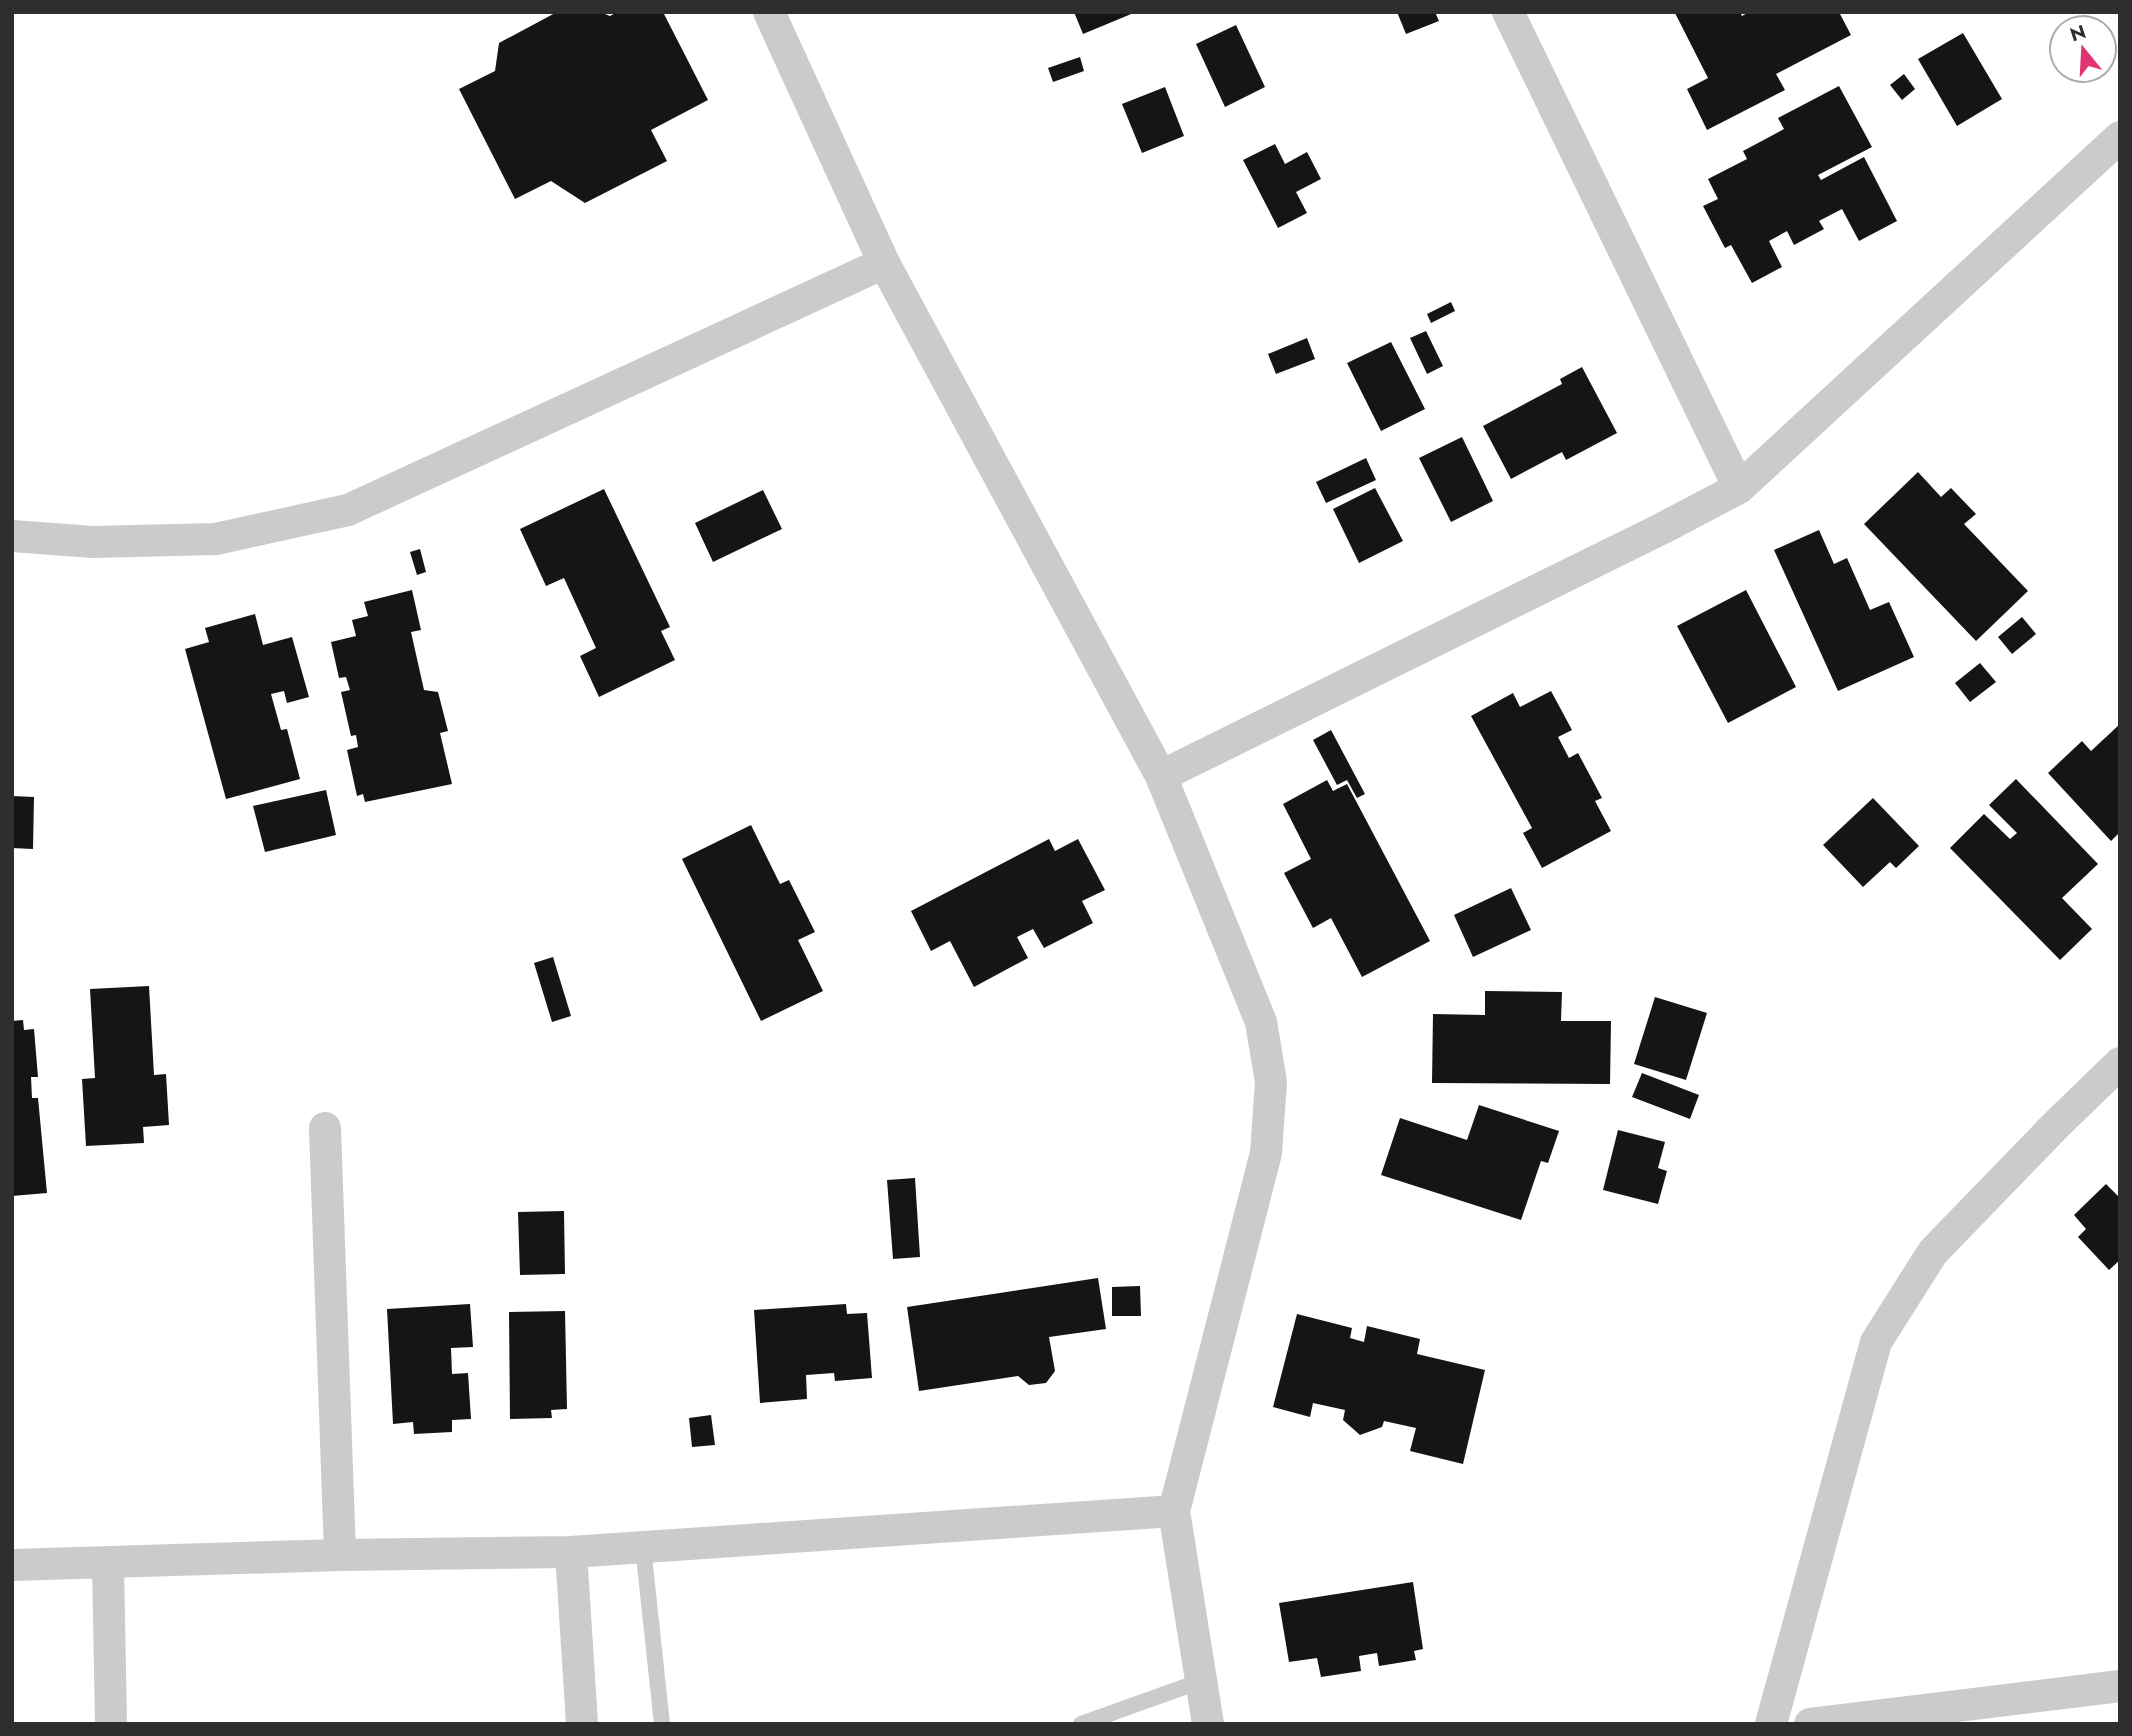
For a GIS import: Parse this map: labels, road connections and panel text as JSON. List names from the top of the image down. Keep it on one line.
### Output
{"north":"top"}
